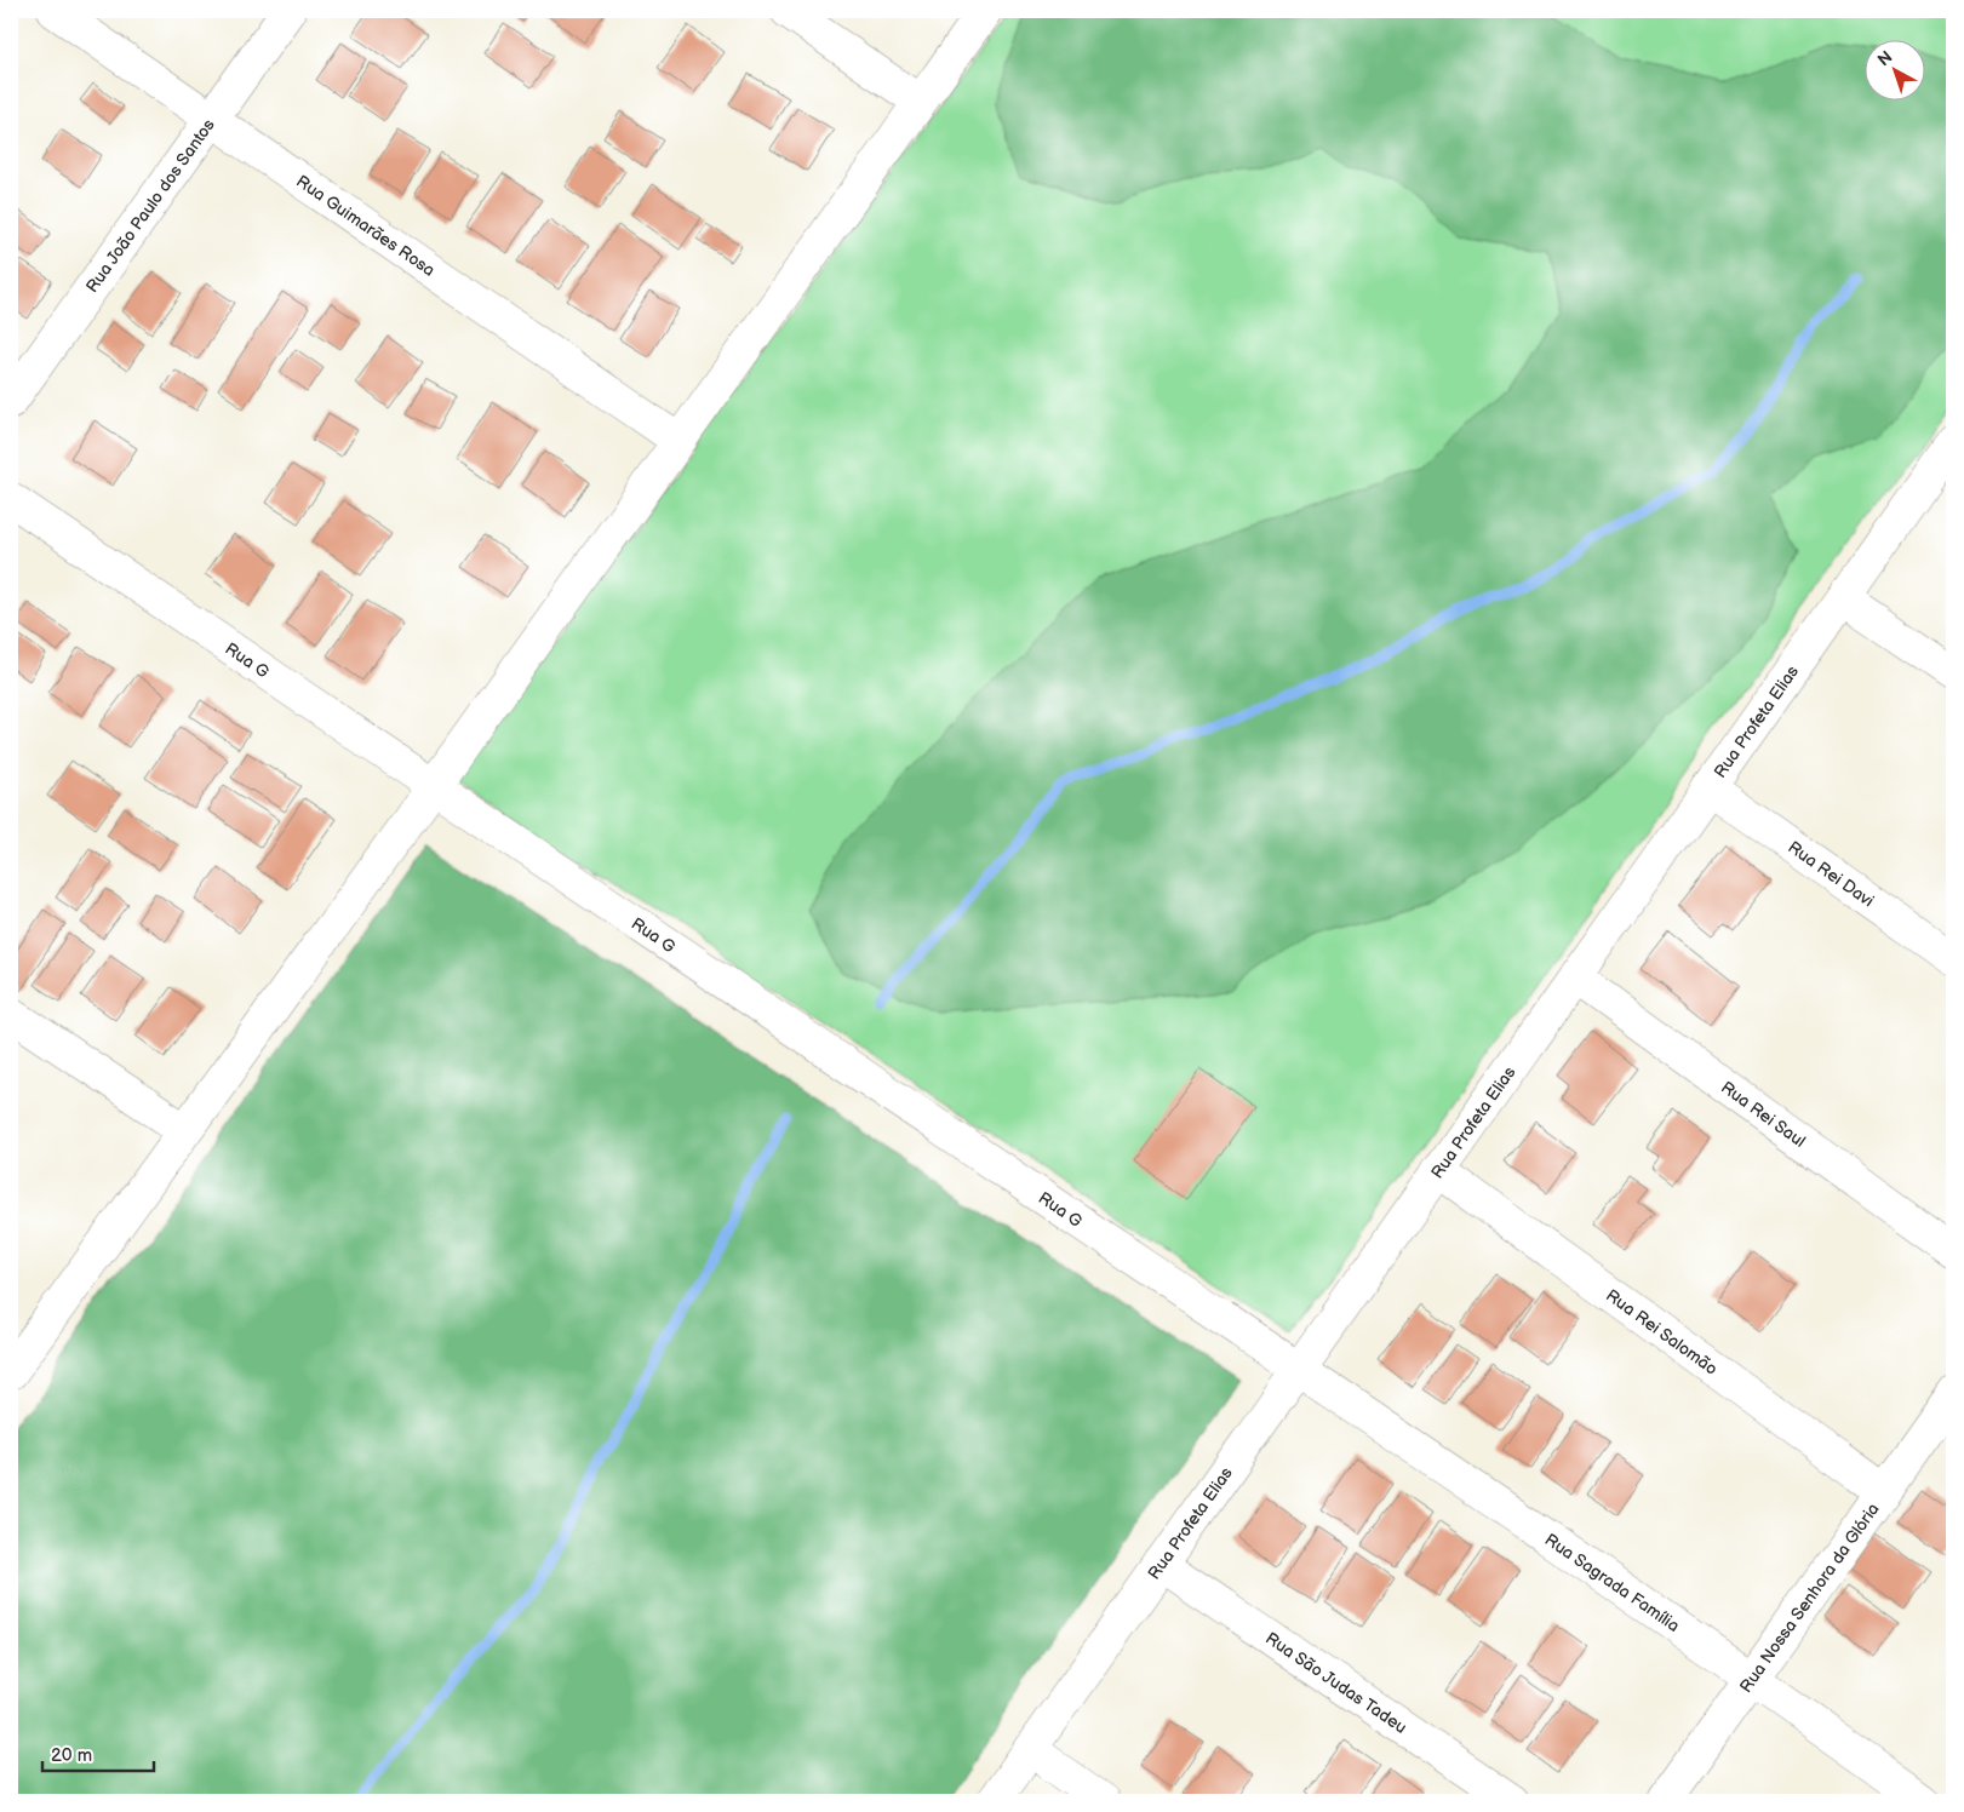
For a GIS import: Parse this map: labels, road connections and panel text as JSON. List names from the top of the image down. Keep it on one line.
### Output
{"streets":{"street":["Rua João Paulo dos Santos","Rua Guimarães Rosa","Rua G","Rua Profeta Elias","Rua Rei Davi","Rua Rei Saul","Rua Rei Salomão","Rua Sagrada Família","Rua Nossa Senhora da Glória","Rua São Judas Tadeu"]},"crossings":[["Rua João Paulo dos Santos","Rua Guimarães Rosa"],["Rua G","Rua Profeta Elias"],["Rua G","Rua Sagrada Família"],["Rua Profeta Elias","Rua Rei Davi"],["Rua Profeta Elias","Rua Rei Saul"],["Rua Profeta Elias","Rua Rei Salomão"],["Rua Profeta Elias","Rua Sagrada Família"],["Rua Profeta Elias","Rua São Judas Tadeu"],["Rua Rei Salomão","Rua Nossa Senhora da Glória"],["Rua Sagrada Família","Rua Nossa Senhora da Glória"]],"scale_bar":"20 m","north":"top left"}
